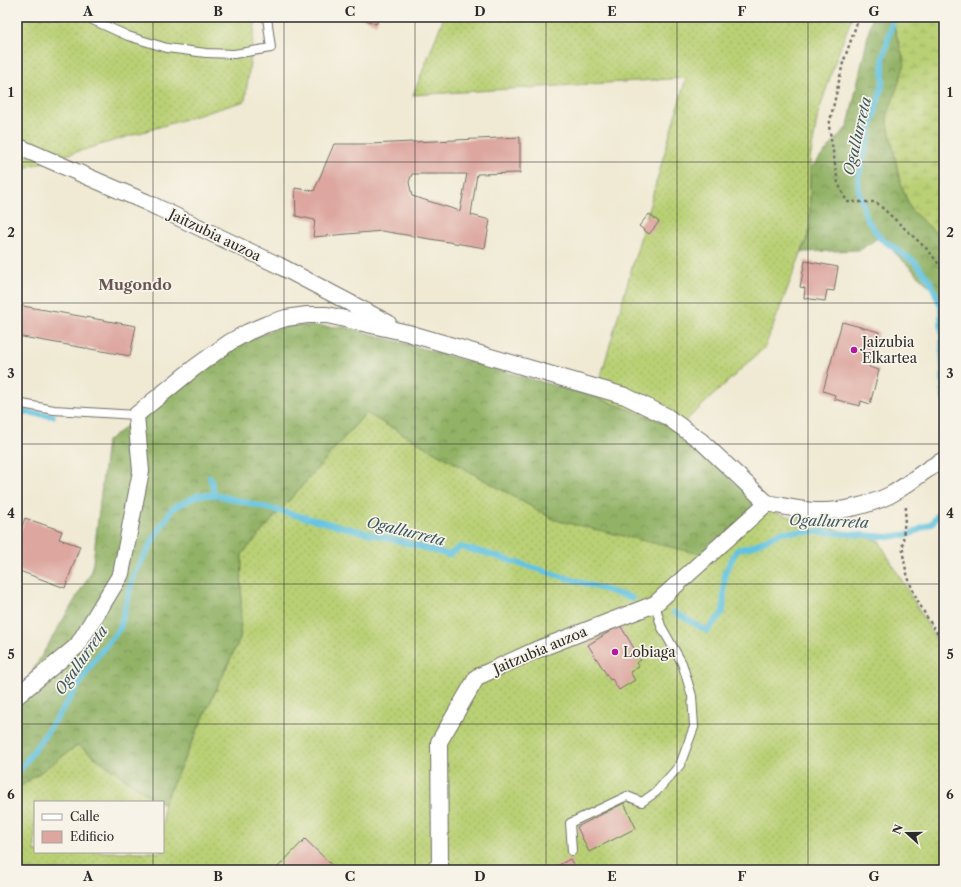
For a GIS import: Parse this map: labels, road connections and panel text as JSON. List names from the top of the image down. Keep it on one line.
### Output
{"streets":{"street":["Jaitzubia auzoa"]},"districts":["Mugondo"],"water":["Ogallurreta"],"places":["Jaizubia Elkartea","Lobiaga"],"legend":["Calle","Edificio"],"north":"left","grid":{"columns":["A","B","C","D","E","F","G"],"rows":["1","2","3","4","5","6"]}}
